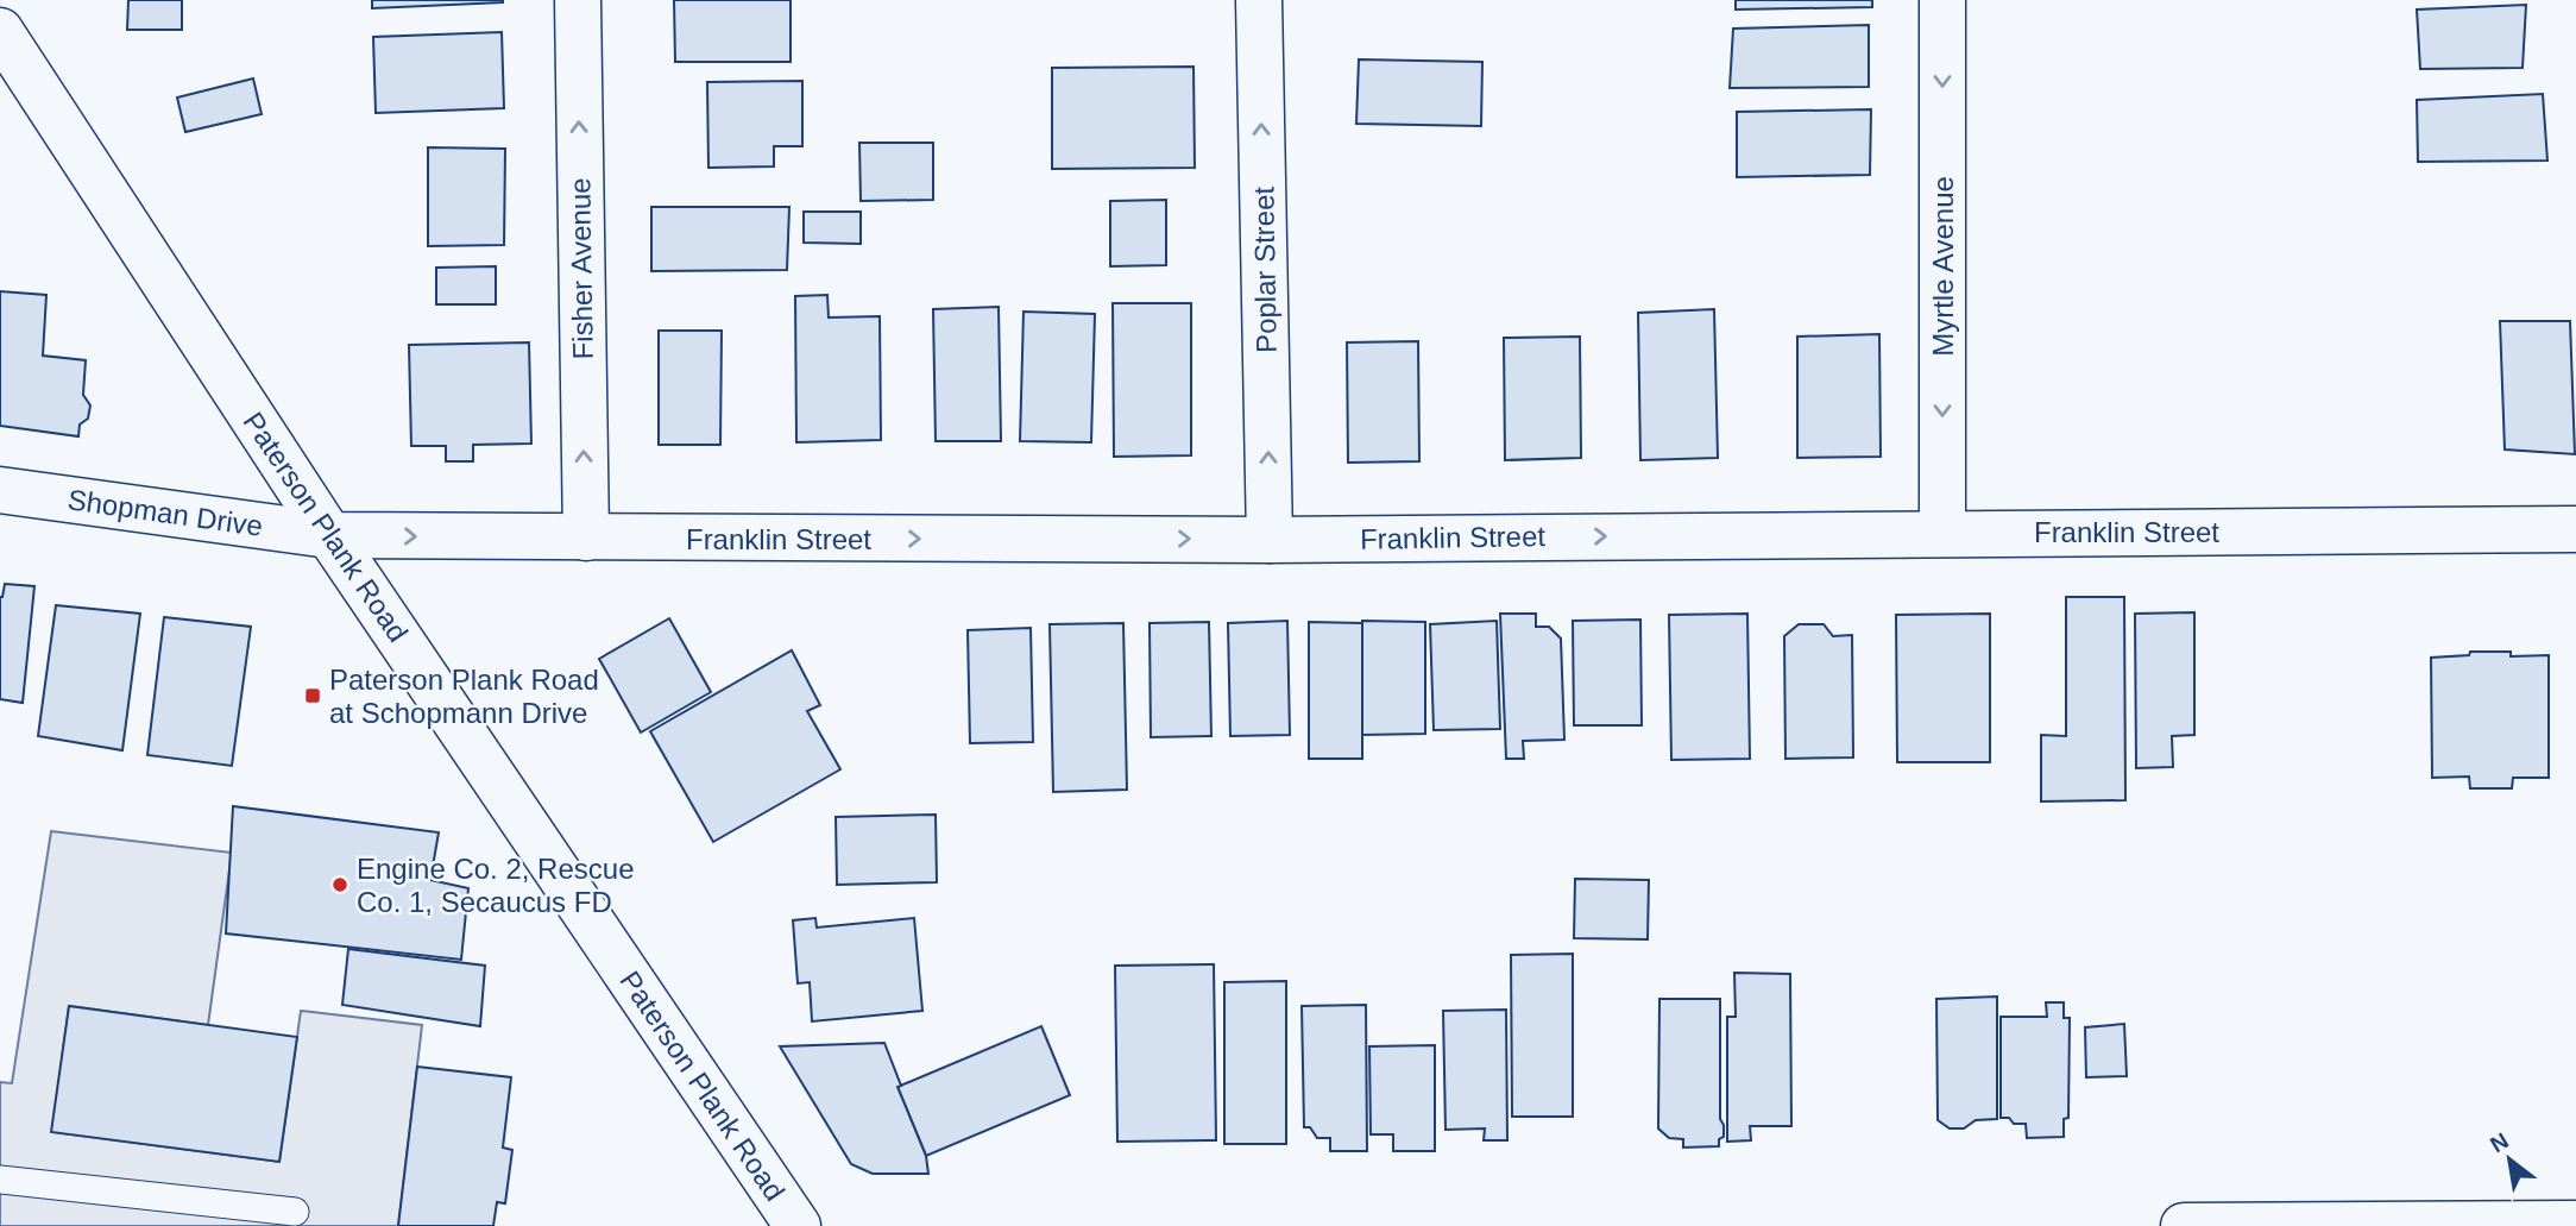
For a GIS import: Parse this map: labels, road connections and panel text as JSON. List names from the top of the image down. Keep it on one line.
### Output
{"streets":{"street":["Myrtle Avenue","Fisher Avenue","Poplar Street","Shopman Drive","Paterson Plank Road","Franklin Street"]},"crossings":[["Myrtle Avenue","Franklin Street"],["Fisher Avenue","Franklin Street"],["Poplar Street","Franklin Street"],["Shopman Drive","Paterson Plank Road"],["Shopman Drive","Franklin Street"],["Paterson Plank Road","Franklin Street"]],"one_way":["Myrtle Avenue","Fisher Avenue","Poplar Street","Franklin Street"],"places":{"transit":["Paterson Plank Road at Schopmann Drive"],"other":["Engine Co. 2, Rescue Co. 1, Secaucus FD"]},"north":"top left"}
